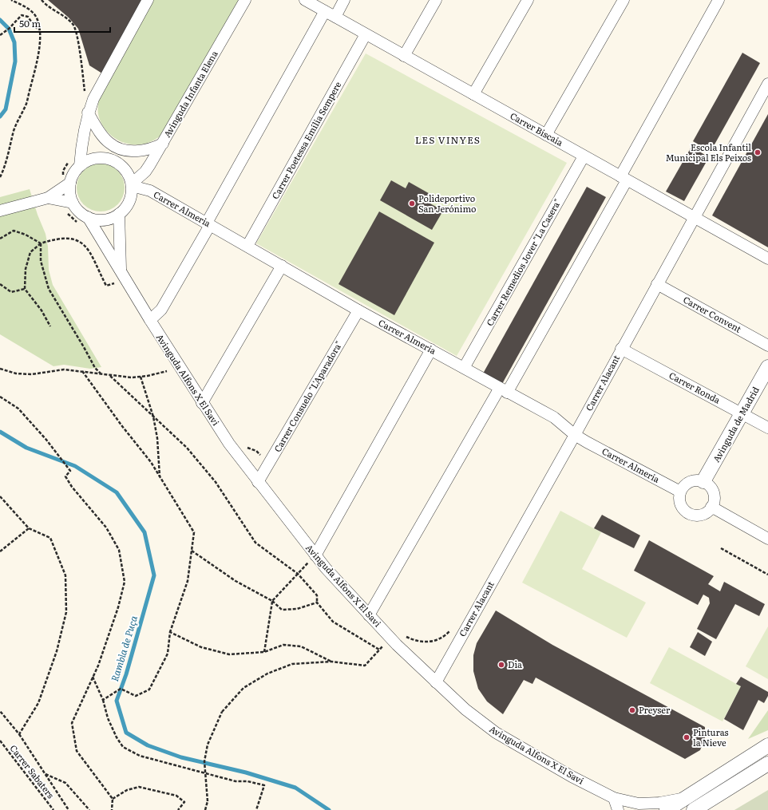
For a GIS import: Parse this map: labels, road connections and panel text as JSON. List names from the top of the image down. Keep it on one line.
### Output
{"streets":{"street":["Avinguda Infanta Elena","Carrer Biscaia","Carrer Poetessa Emília Sempere","Carrer Almeria","Carrer Remedios Jover \"La Casera\"","Carrer Convent","Avinguda Alfons X El Savi","Carrer Alacant","Carrer Ronda","Carrer Consuelo \"L'Aparadora\"","Avinguda de Madrid"],"path":["Carrer Sabaters"]},"crossings":[["Avinguda Infanta Elena","Carrer Almeria"],["Avinguda Infanta Elena","Avinguda Alfons X El Savi"],["Carrer Biscaia","Carrer Poetessa Emília Sempere"],["Carrer Biscaia","Carrer Remedios Jover \"La Casera\""],["Carrer Biscaia","Carrer Alacant"],["Carrer Poetessa Emília Sempere","Carrer Almeria"],["Carrer Almeria","Carrer Remedios Jover \"La Casera\""],["Carrer Almeria","Avinguda Alfons X El Savi"],["Carrer Almeria","Carrer Alacant"],["Carrer Almeria","Carrer Consuelo \"L'Aparadora\""],["Carrer Almeria","Avinguda de Madrid"],["Carrer Convent","Carrer Alacant"],["Avinguda Alfons X El Savi","Carrer Alacant"],["Avinguda Alfons X El Savi","Carrer Consuelo \"L'Aparadora\""],["Carrer Alacant","Carrer Ronda"],["Carrer Ronda","Avinguda de Madrid"]],"districts":["LES VINYES"],"water":["Rambla de Puça"],"places":["Escola Infantil Municipal Els Peixos","Polideportivo San Jerónimo","Dia","Preyser","Pinturas la Nieve"],"scale_bar":"50 m"}
